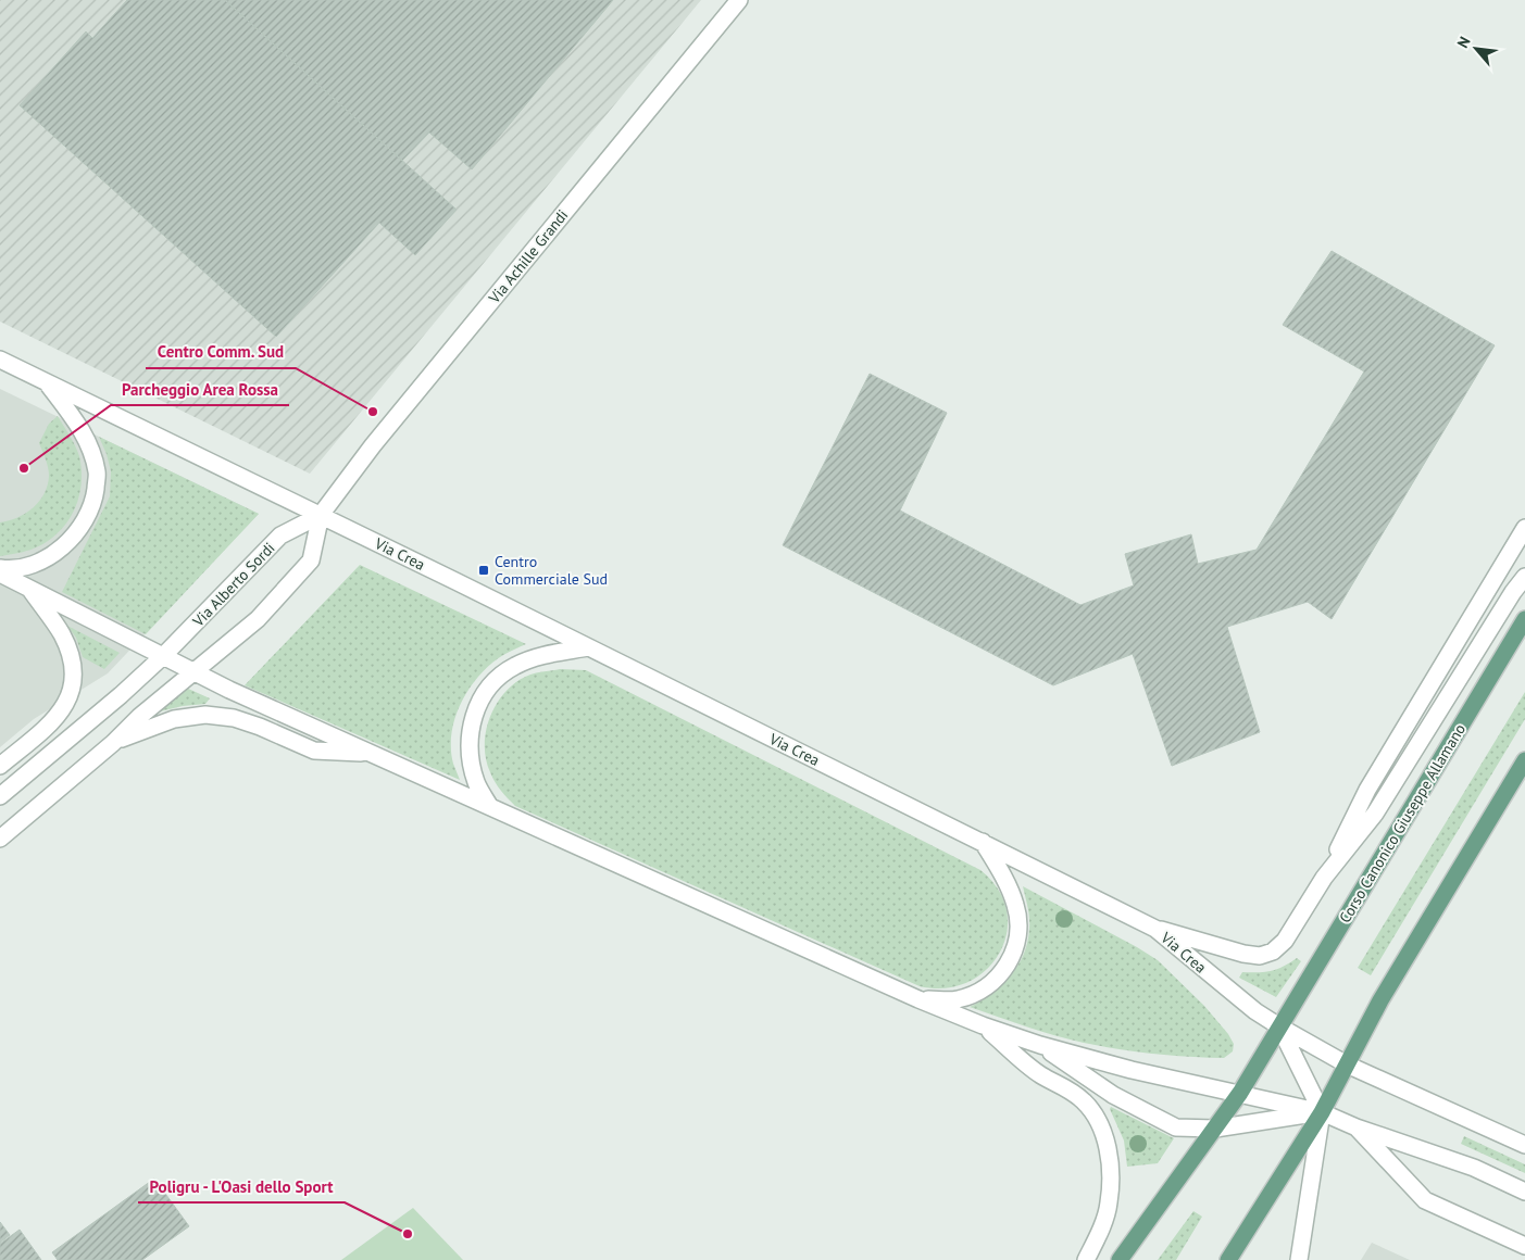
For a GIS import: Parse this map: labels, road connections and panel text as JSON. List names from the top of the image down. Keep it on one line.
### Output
{"streets":{"main road":["Corso Canonico Giuseppe Allamano"],"street":["Via Achille Grandi","Via Crea","Via Alberto Sordi"]},"crossings":[["Via Achille Grandi","Via Crea"],["Via Achille Grandi","Via Alberto Sordi"],["Via Crea","Via Alberto Sordi"],["Via Crea","Corso Canonico Giuseppe Allamano"]],"places":{"other":["Centro Comm. Sud","Parcheggio Area Rossa","Poligru - L'Oasi dello Sport"],"transit":["Centro Commerciale Sud"]},"north":"top left"}
